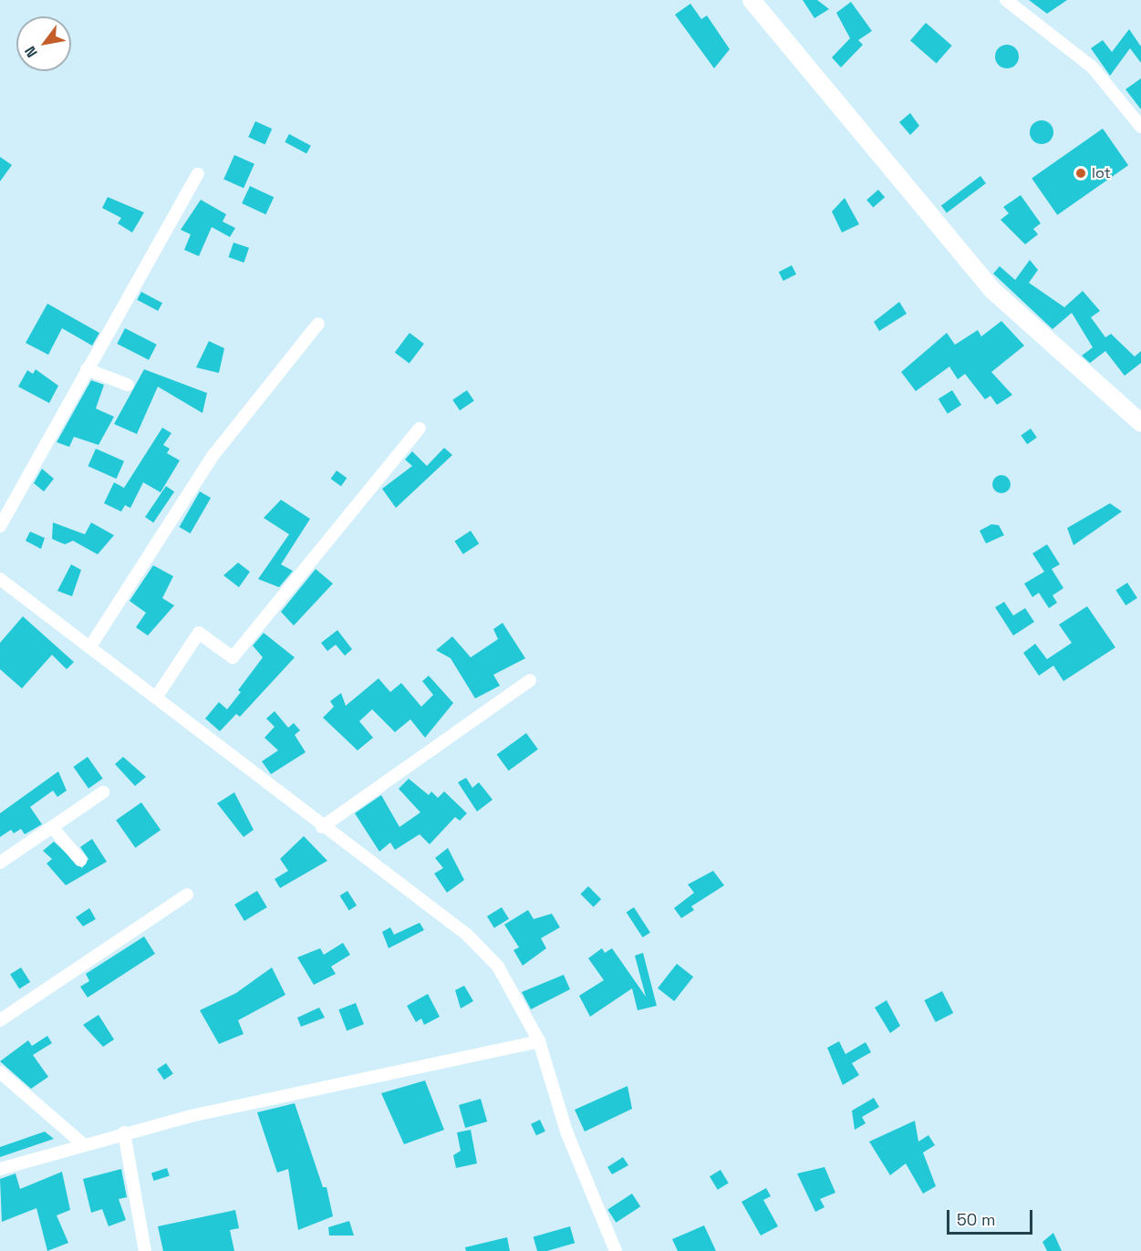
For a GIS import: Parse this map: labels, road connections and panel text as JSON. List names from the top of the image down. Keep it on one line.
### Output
{"places":["lot"],"scale_bar":"50 m","north":"bottom left"}
